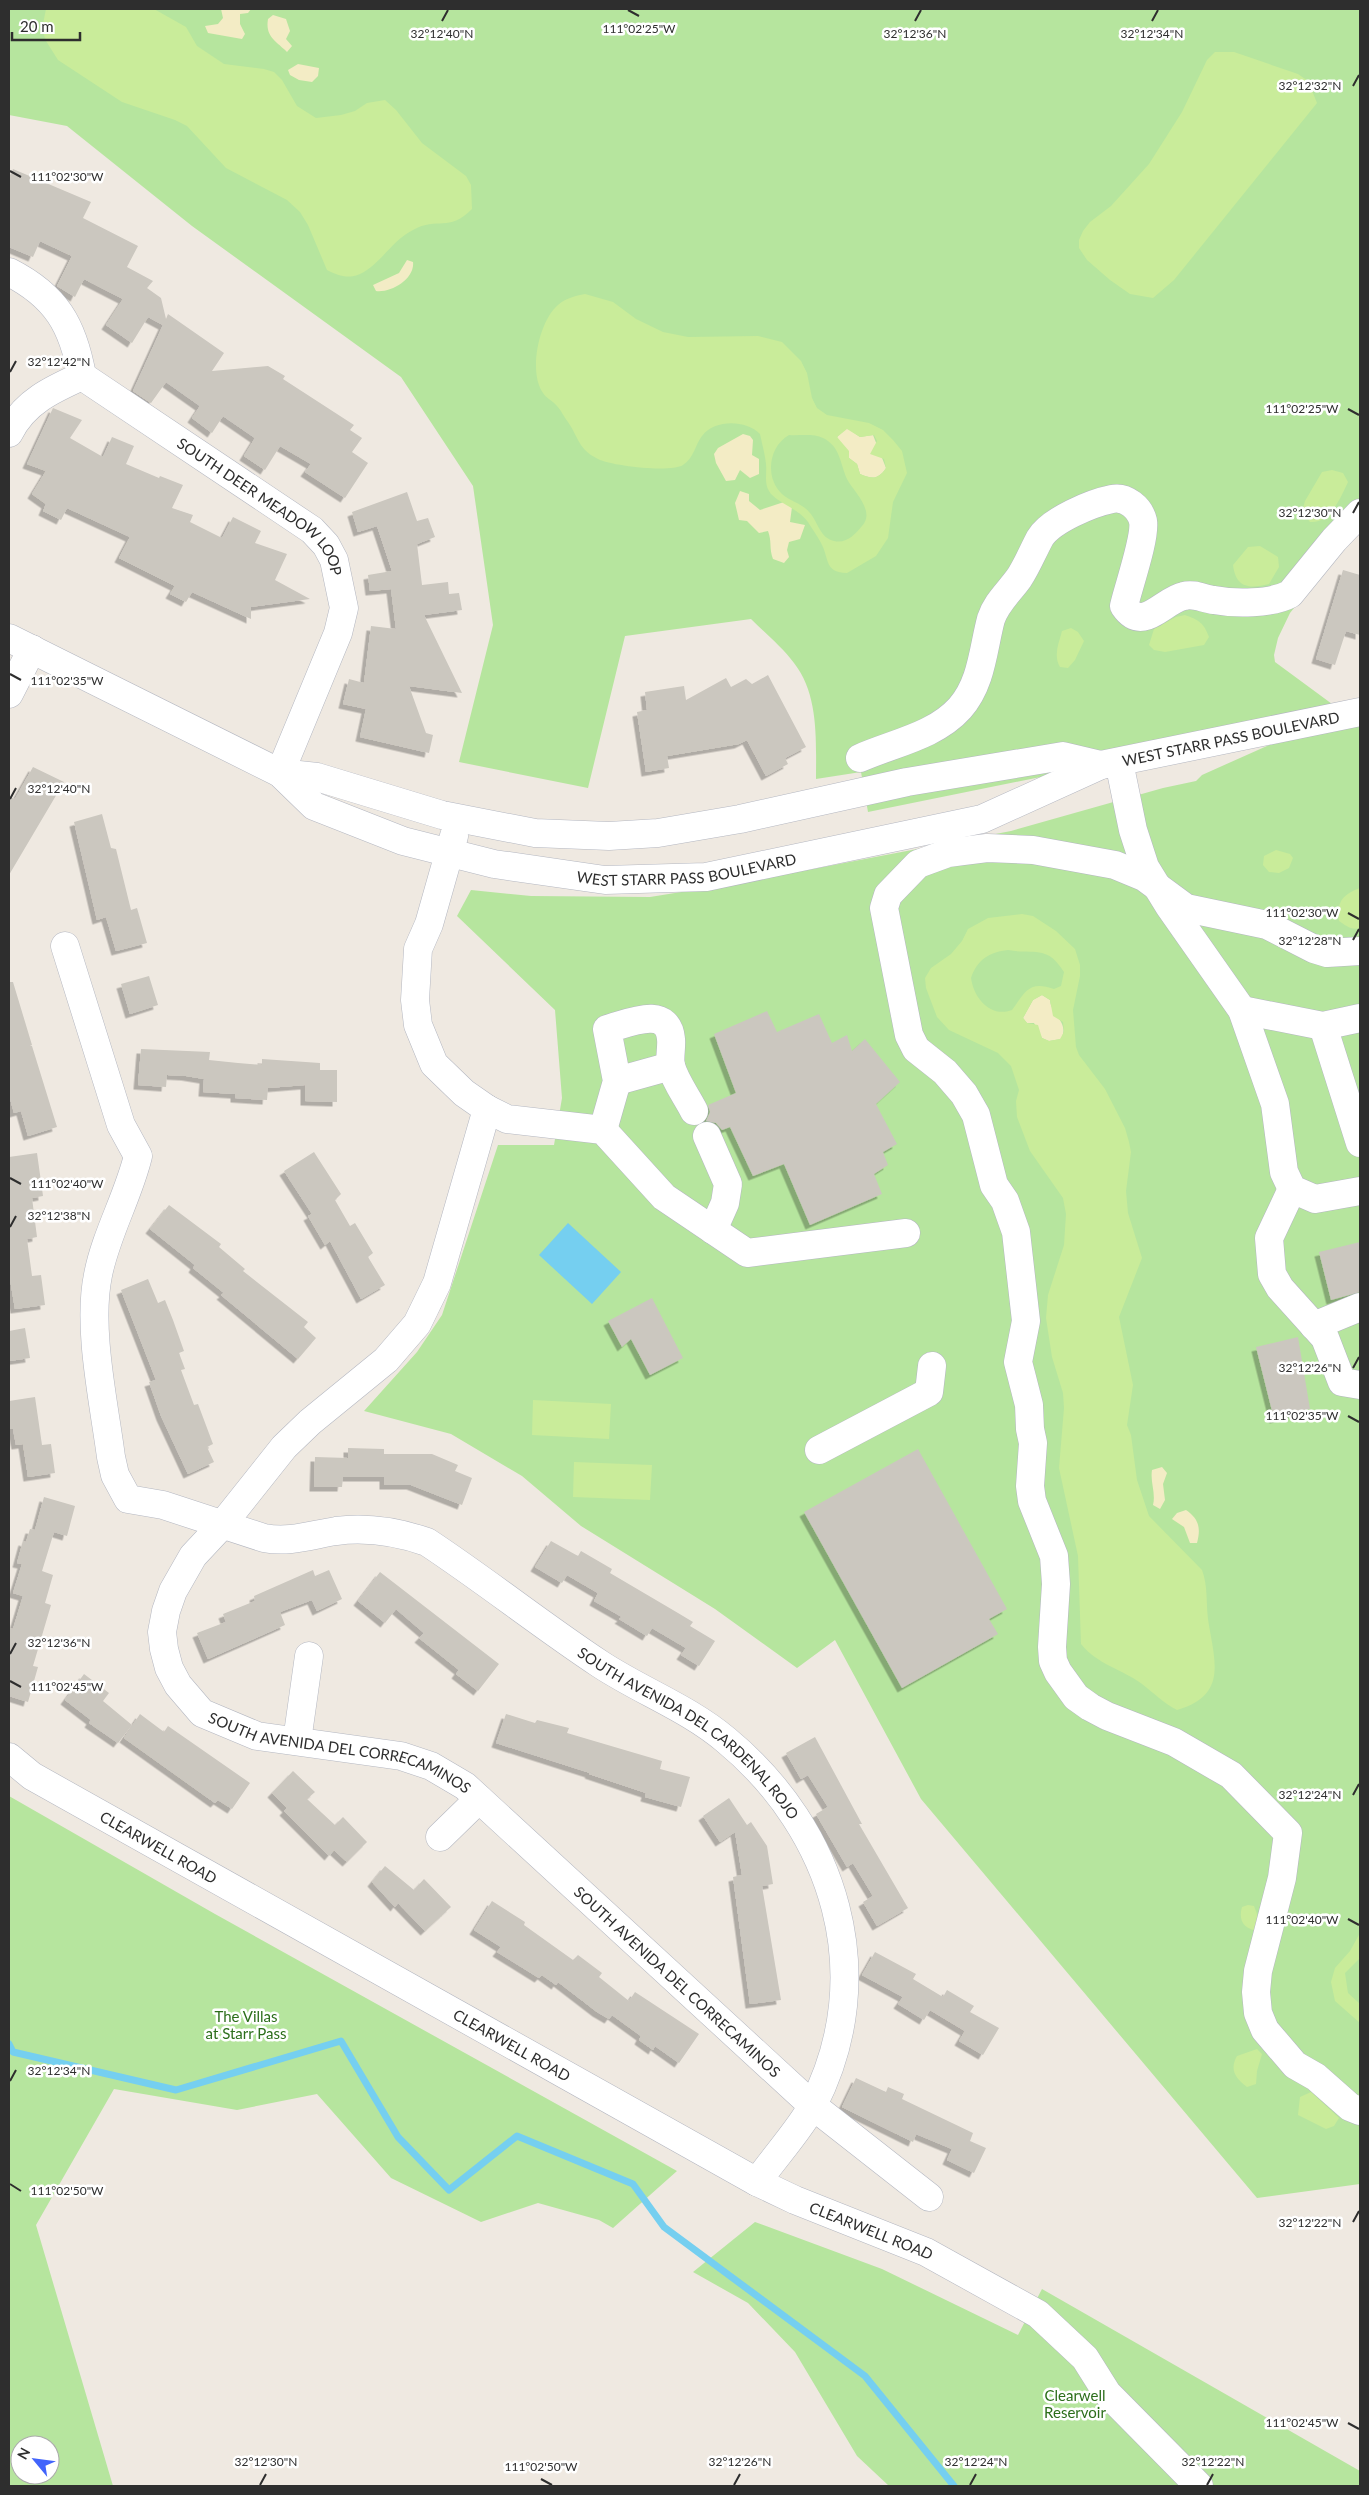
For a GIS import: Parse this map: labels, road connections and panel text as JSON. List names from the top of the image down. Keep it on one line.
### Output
{"streets":{"street":["SOUTH DEER MEADOW LOOP","WEST STARR PASS BOULEVARD","SOUTH AVENIDA DEL CARDENAL ROJO","SOUTH AVENIDA DEL CORRECAMINOS","CLEARWELL ROAD"]},"crossings":[["SOUTH DEER MEADOW LOOP","WEST STARR PASS BOULEVARD"],["SOUTH AVENIDA DEL CARDENAL ROJO","SOUTH AVENIDA DEL CORRECAMINOS"],["SOUTH AVENIDA DEL CARDENAL ROJO","CLEARWELL ROAD"]],"parks":["The Villas at Starr Pass","Clearwell Reservoir"],"scale_bar":"20 m","north":"top left","coordinates":["111°02'25\"W","32°12'40\"N","32°12'36\"N","32°12'34\"N","32°12'32\"N","111°02'30\"W","32°12'42\"N","32°12'30\"N","111°02'35\"W","32°12'28\"N","111°02'40\"W","32°12'38\"N","32°12'26\"N","111°02'45\"W","32°12'24\"N","111°02'50\"W","32°12'22\"N"]}
